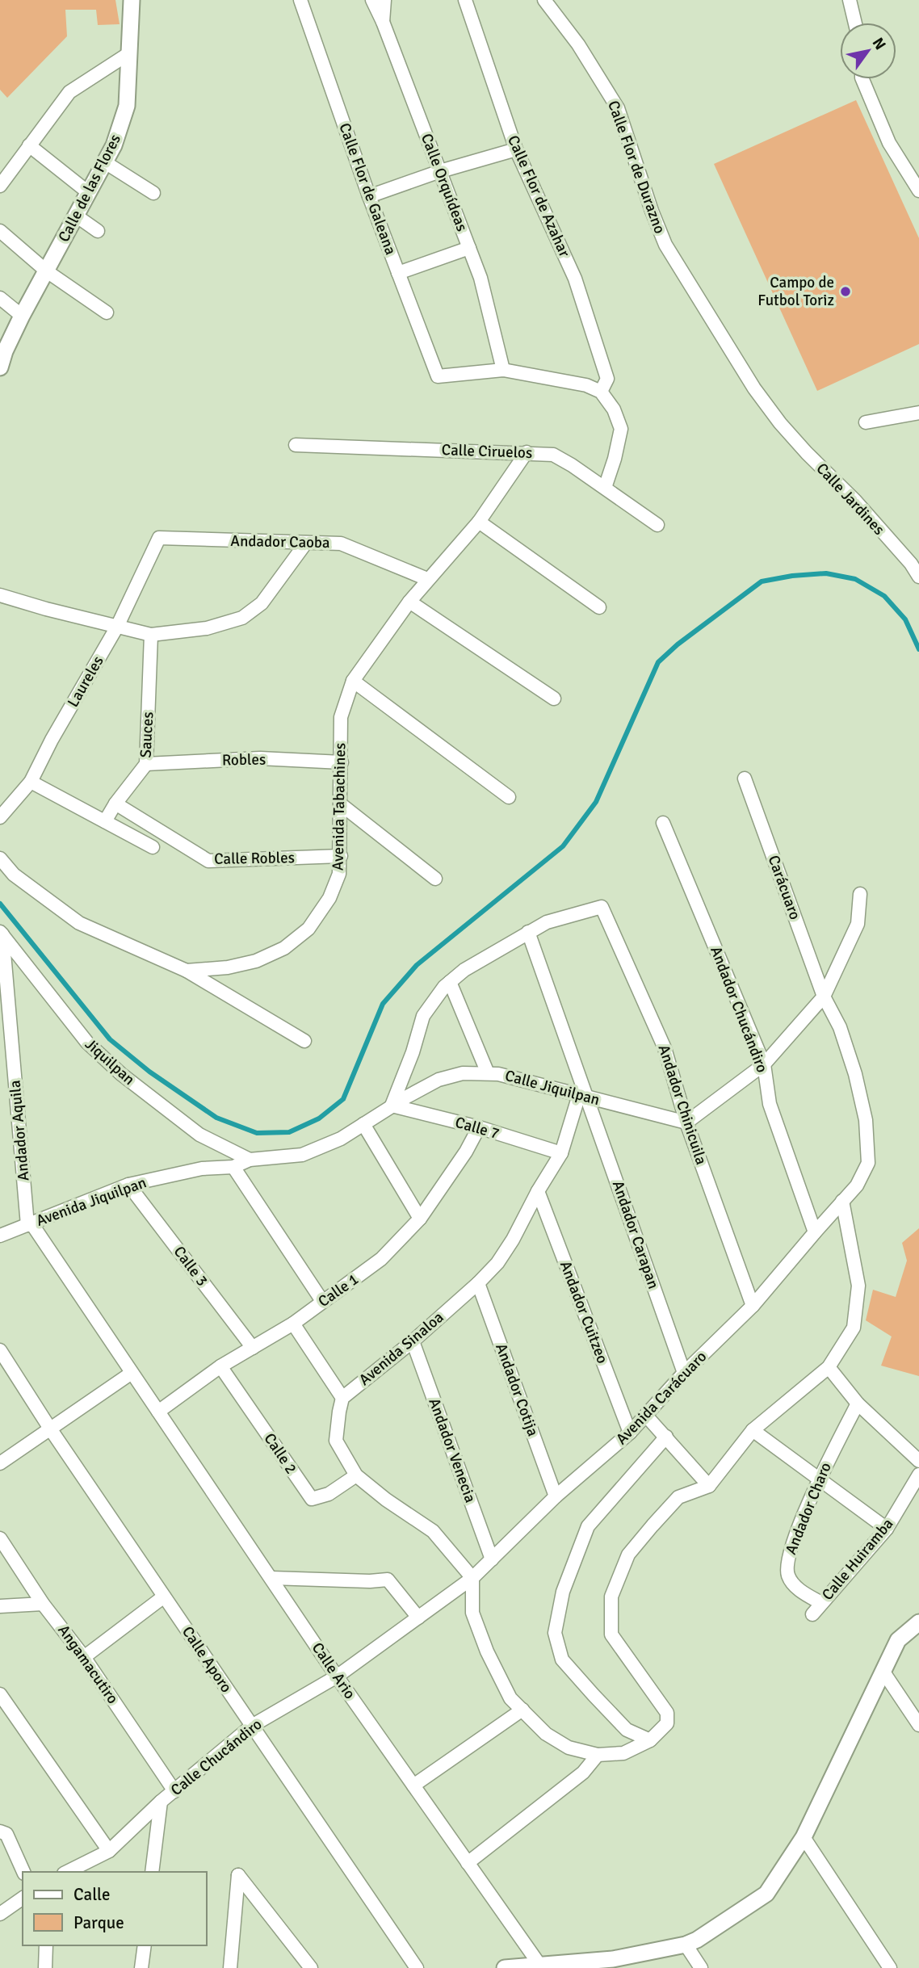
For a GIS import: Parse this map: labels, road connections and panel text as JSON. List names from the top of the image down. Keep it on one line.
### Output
{"streets":{"street":["Calle Flor de Durazno","Calle Orquídeas","Calle de las Flores","Calle Flor de Galeana","Calle Flor de Azahar","Calle Ciruelos","Calle Jardines","Andador Caoba","Laureles","Sauces","Robles","Avenida Tabachines","Calle Robles","Carácuaro","Andador Chucándiro","Jiquilpan","Calle Jiquilpan","Andador Chinicuila","Calle 7","Andador Aquila","Avenida Jiquilpan","Andador Carapan","Calle 3","Calle 1","Andador Cuitzeo","Avenida Sinaloa","Andador Cotija","Avenida Carácuaro","Andador Venecia","Calle 2","Andador Charo","Calle Huiramba","Calle Aporo","Angamacutiro","Calle Ario","Calle Chucándiro"]},"crossings":[["Calle Flor de Durazno","Calle Jardines"],["Calle Orquídeas","Calle Flor de Galeana"],["Calle Ciruelos","Avenida Tabachines"],["Andador Caoba","Laureles"],["Andador Caoba","Avenida Tabachines"],["Sauces","Robles"],["Sauces","Calle Robles"],["Robles","Avenida Tabachines"],["Avenida Tabachines","Calle Robles"],["Carácuaro","Avenida Carácuaro"],["Andador Chucándiro","Avenida Carácuaro"],["Jiquilpan","Calle Jiquilpan"],["Jiquilpan","Andador Aquila"],["Jiquilpan","Avenida Jiquilpan"],["Calle Jiquilpan","Andador Chinicuila"],["Calle Jiquilpan","Calle 7"],["Calle Jiquilpan","Avenida Jiquilpan"],["Calle Jiquilpan","Andador Carapan"],["Calle Jiquilpan","Avenida Sinaloa"],["Andador Chinicuila","Andador Carapan"],["Andador Chinicuila","Avenida Carácuaro"],["Calle 7","Calle 1"],["Calle 7","Avenida Sinaloa"],["Andador Aquila","Avenida Jiquilpan"],["Andador Aquila","Calle Ario"],["Avenida Jiquilpan","Calle 3"],["Andador Carapan","Avenida Sinaloa"],["Andador Carapan","Avenida Carácuaro"],["Calle 3","Calle 1"],["Calle 1","Calle 2"],["Calle 1","Calle Ario"],["Andador Cuitzeo","Avenida Sinaloa"],["Andador Cuitzeo","Avenida Carácuaro"],["Avenida Sinaloa","Andador Cotija"],["Avenida Sinaloa","Andador Venecia"],["Andador Cotija","Avenida Carácuaro"],["Avenida Carácuaro","Andador Venecia"],["Avenida Carácuaro","Calle Chucándiro"],["Andador Charo","Calle Huiramba"],["Calle Aporo","Calle Chucándiro"],["Angamacutiro","Calle Chucándiro"],["Calle Ario","Calle Chucándiro"]],"places":["Campo de Futbol Toriz"],"legend":["Calle","Parque"],"north":"top right"}
